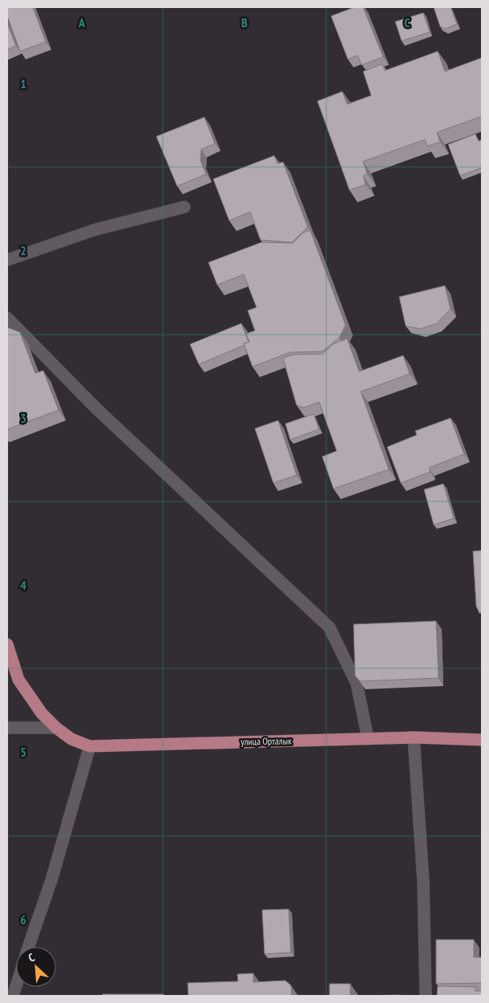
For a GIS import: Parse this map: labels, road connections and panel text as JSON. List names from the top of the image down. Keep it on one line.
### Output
{"streets":{"main road":["улица Орталык"]},"north":"top left","grid":{"columns":["A","B","C"],"rows":["1","2","3","4","5","6"]}}
